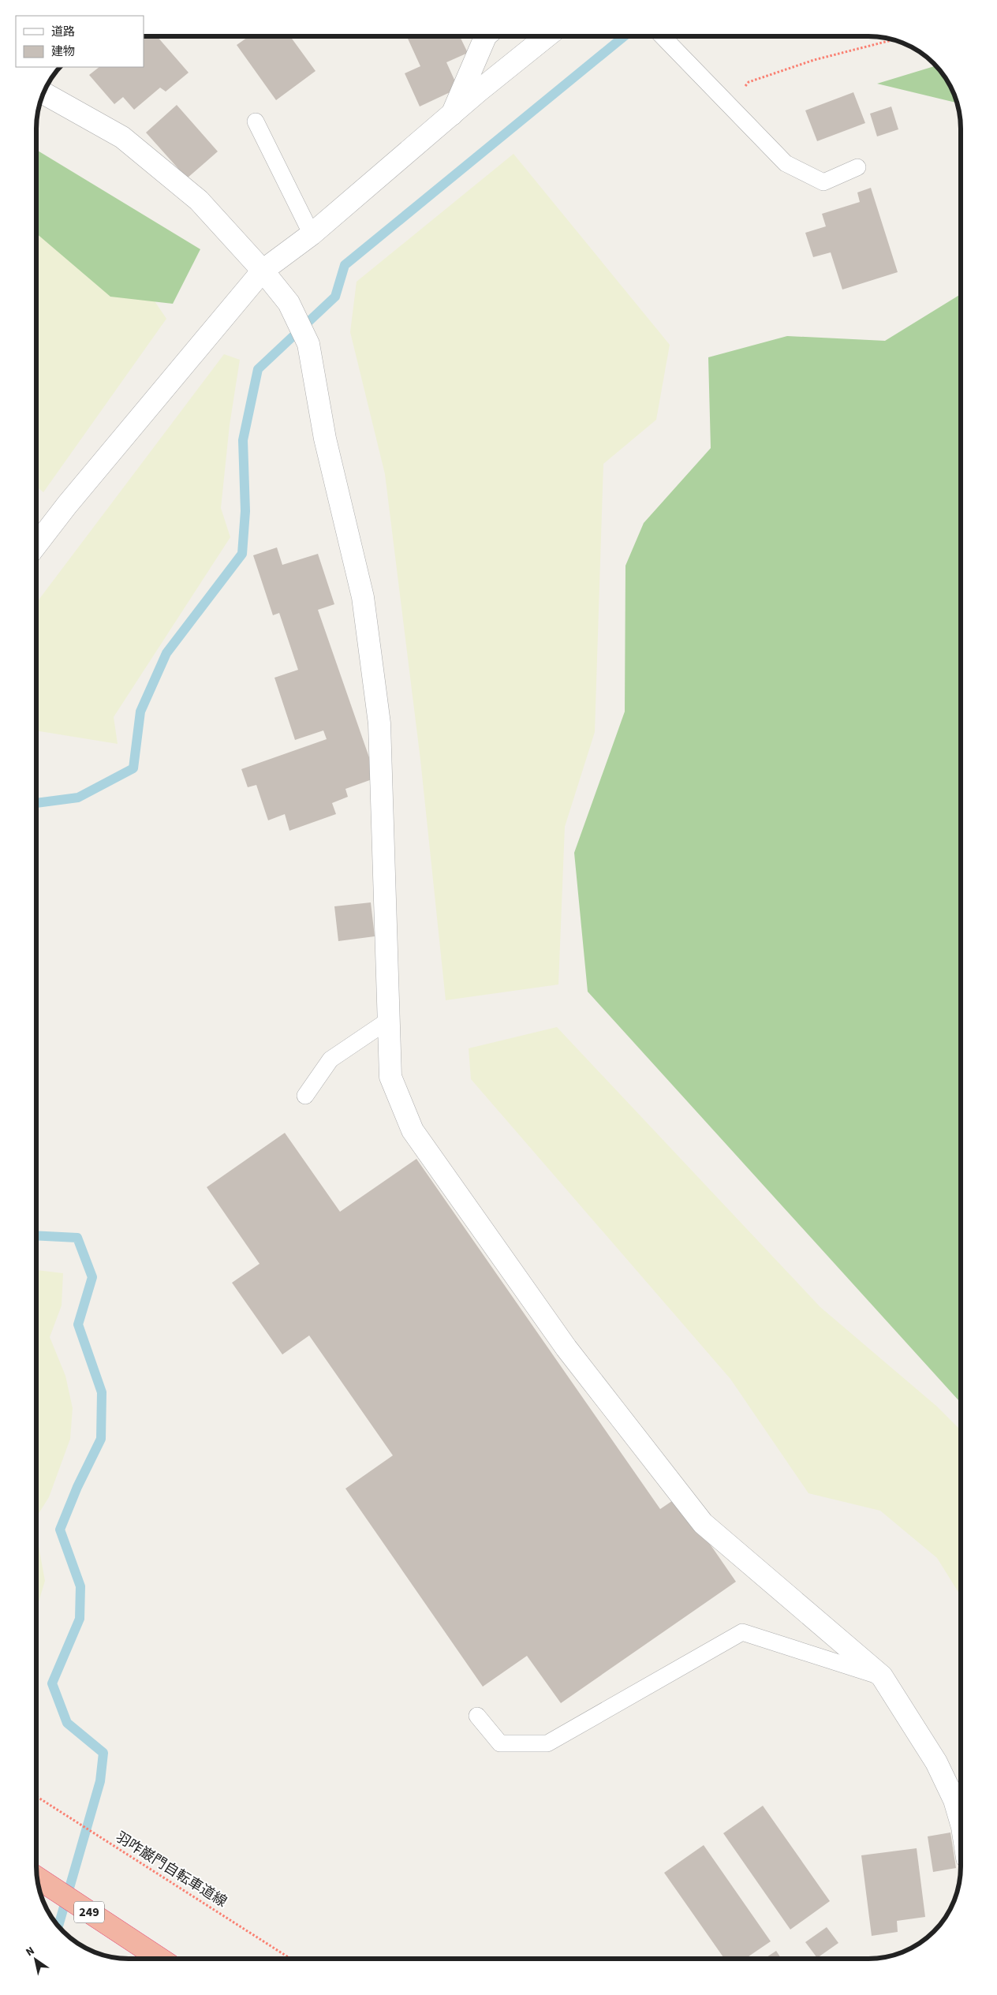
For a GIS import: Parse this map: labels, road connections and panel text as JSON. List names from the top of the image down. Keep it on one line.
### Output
{"streets":{"highway":["249"],"path":["羽咋巌門自転車道線"]},"legend":["道路","建物"],"north":"top left"}
